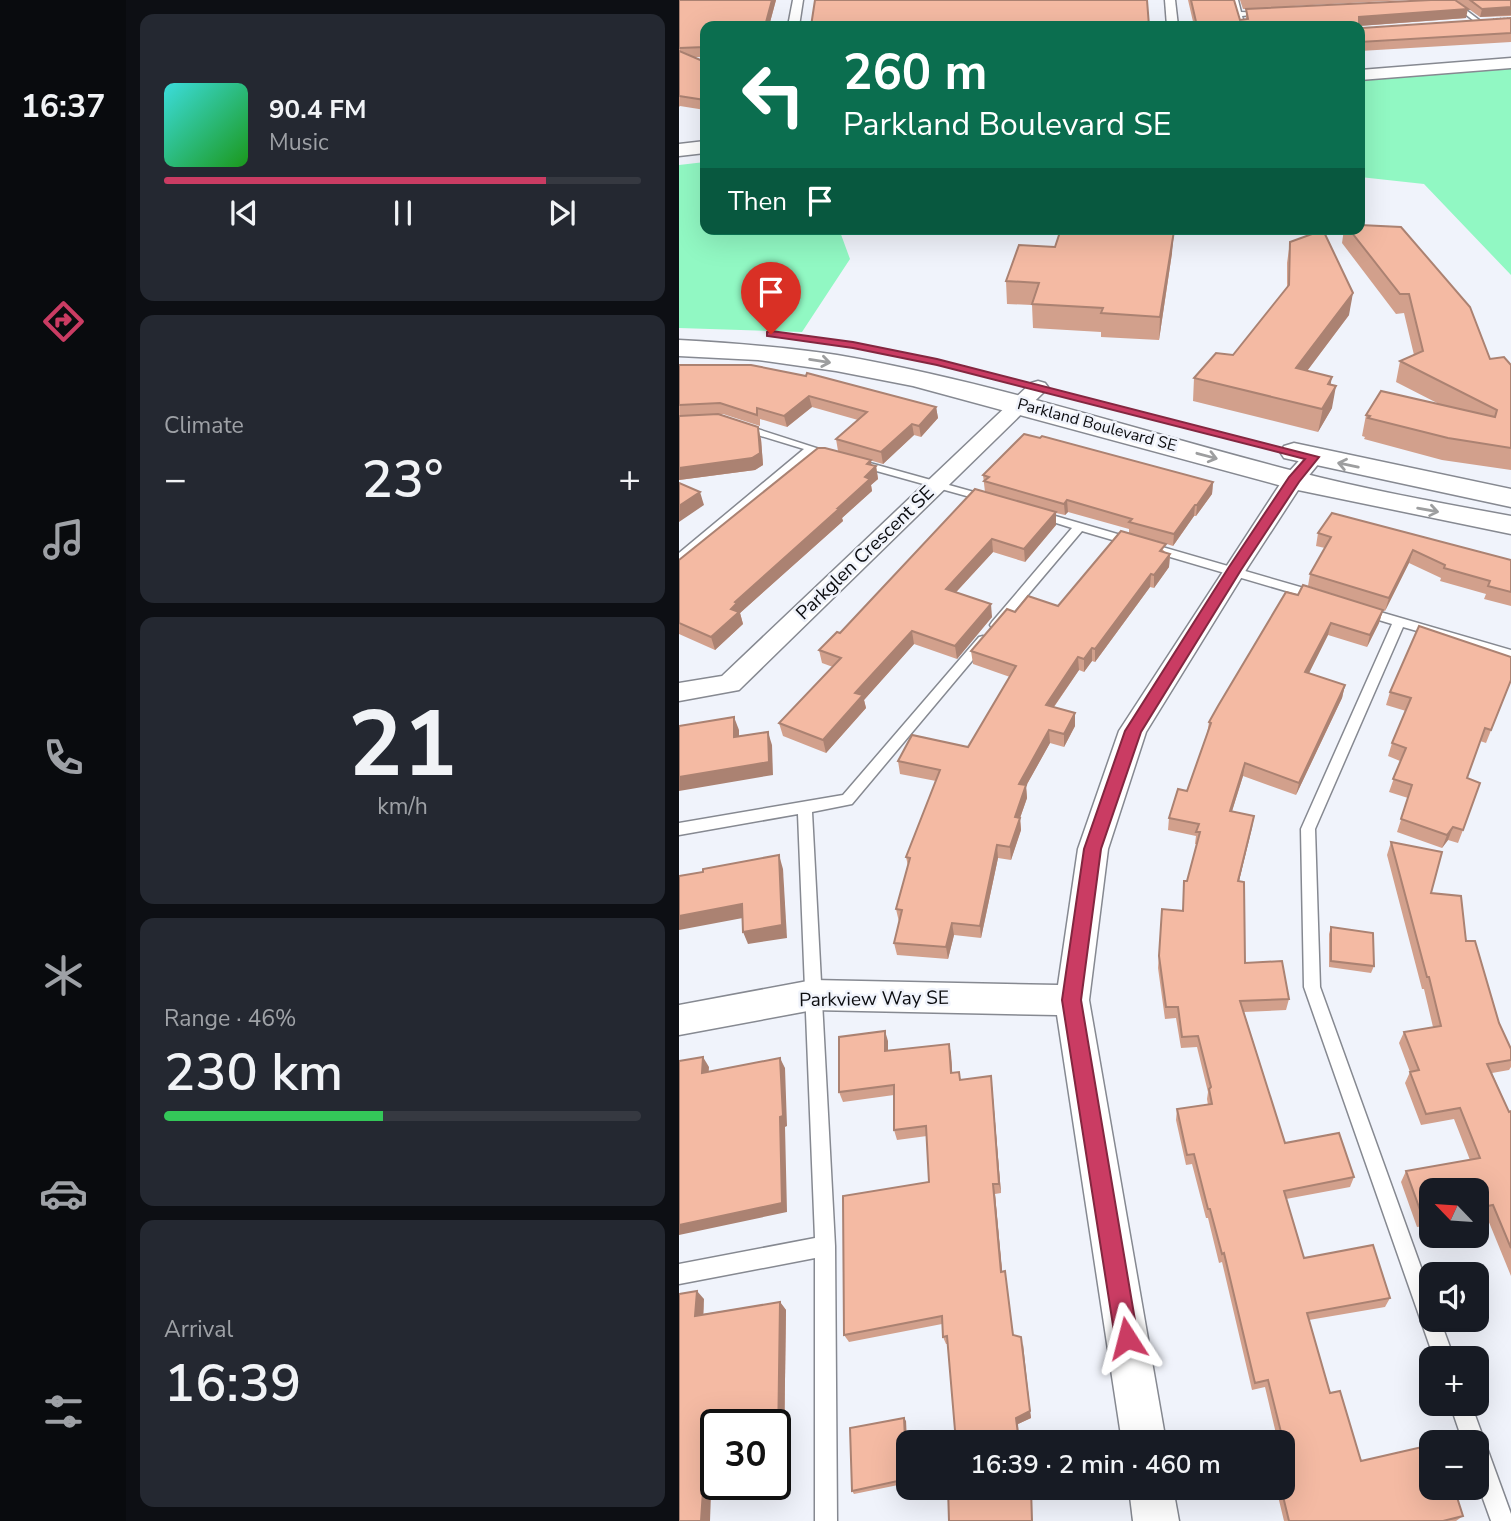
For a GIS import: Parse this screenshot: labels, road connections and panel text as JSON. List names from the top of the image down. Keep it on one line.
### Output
{"streets":{"street":["Parkland Boulevard SE","Parkglen Crescent SE","Parkview Way SE"]},"crossings":[["Parkland Boulevard SE","Parkglen Crescent SE"]],"north":"top left","page":{"tabs":"16:37","turn":["260 m","Parkland Boulevard SE"],"song":["90.4 FM","Music"],"then":"Then","tile":["Climate",["21","km/h"],["Range · 46%","230 km"],["Arrival","16:39"]],"heat":["−","23°","+"],"map_buttons":["+","−"],"limit":"30","trip":"16:39 · 2 min · 460 m"}}
